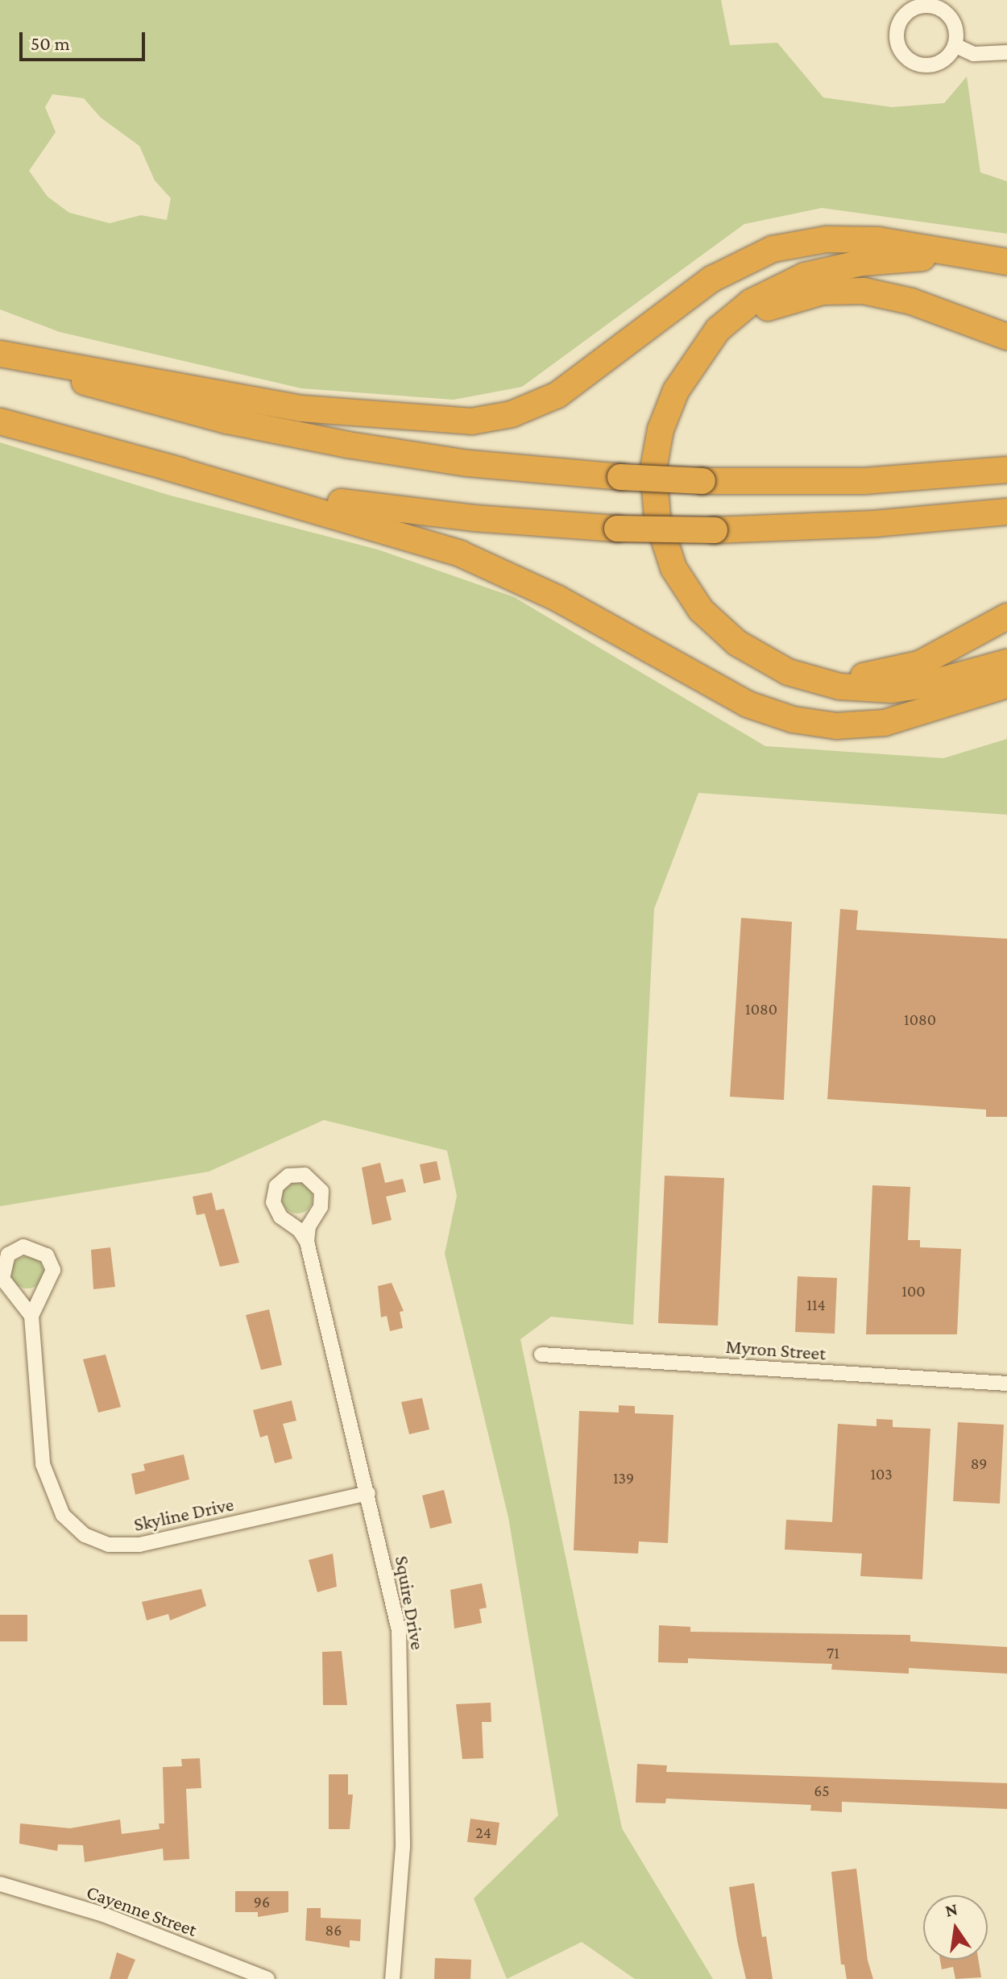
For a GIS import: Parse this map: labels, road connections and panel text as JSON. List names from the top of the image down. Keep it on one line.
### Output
{"streets":{"street":["Myron Street","Skyline Drive","Squire Drive","Cayenne Street"]},"crossings":[["Skyline Drive","Squire Drive"]],"house_numbers":["1080","1080","100","114","89","103","139","71","65","24","96","86"],"scale_bar":"50 m","north":"top"}
